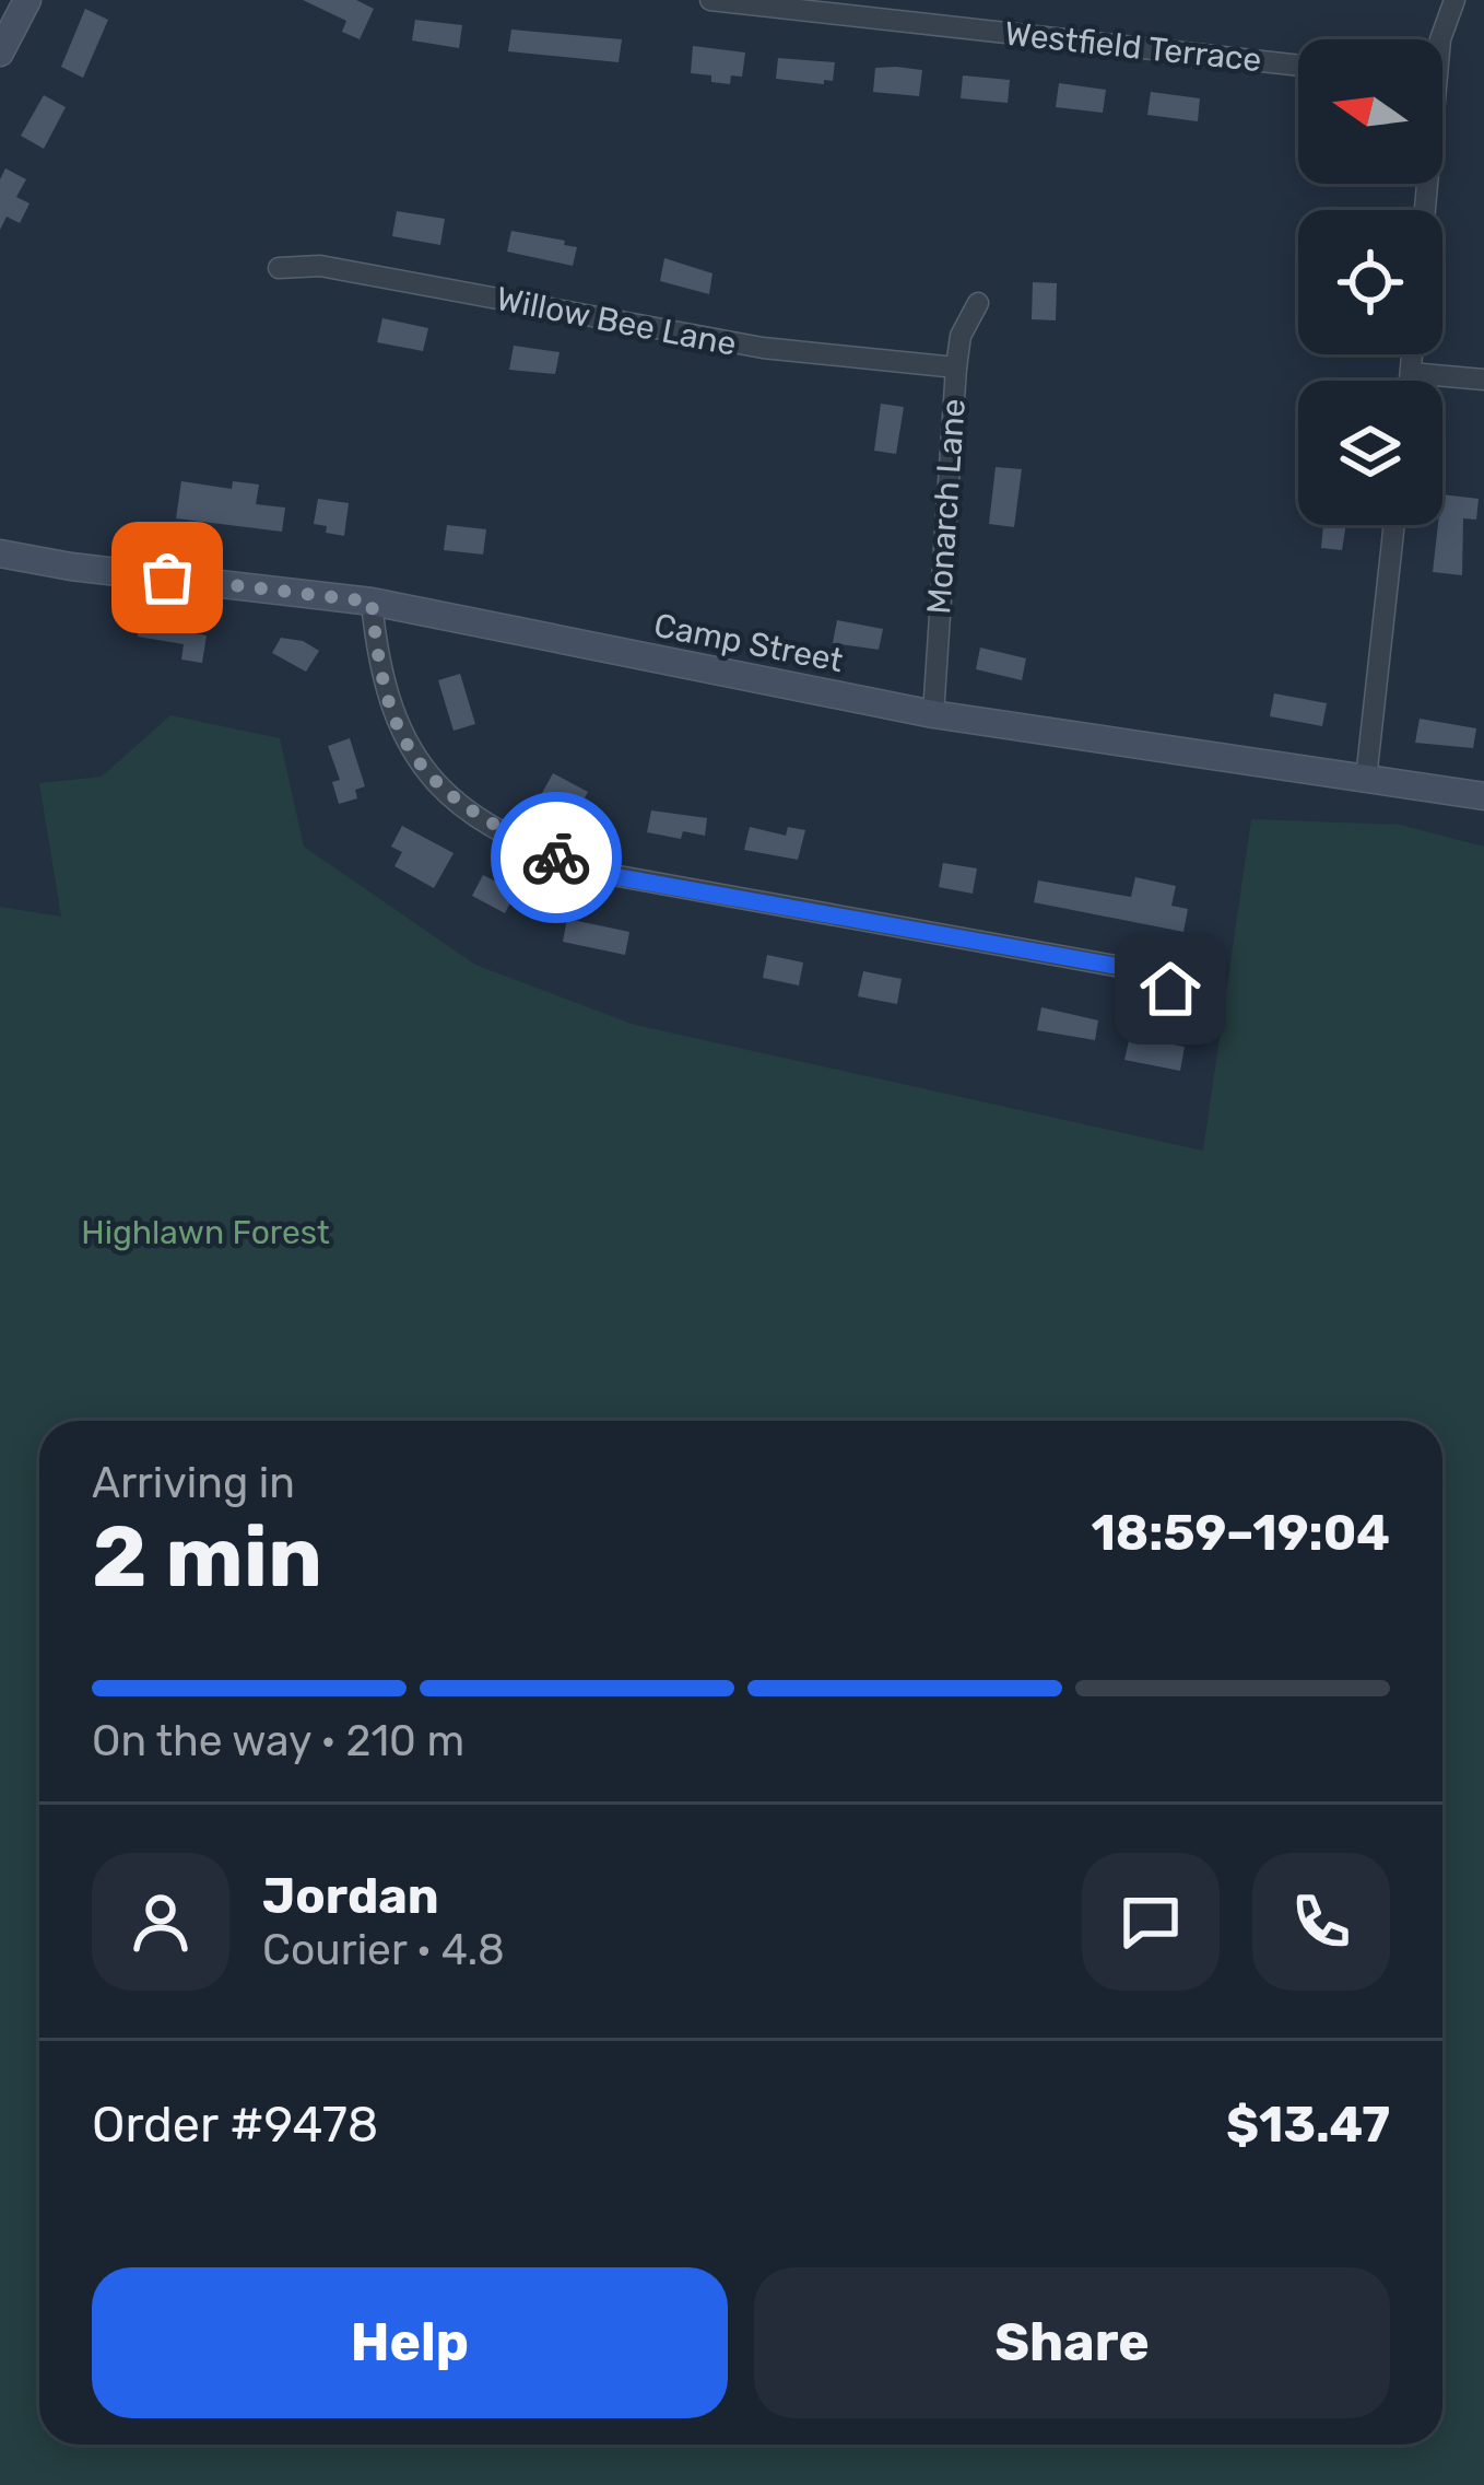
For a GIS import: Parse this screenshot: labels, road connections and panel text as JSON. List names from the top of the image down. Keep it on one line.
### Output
{"streets":{"street":["Westfield Terrace","Willow Bee Lane","Monarch Lane","Camp Street"]},"crossings":[["Willow Bee Lane","Monarch Lane"],["Monarch Lane","Camp Street"]],"parks":["Highlawn Forest"],"north":"left","page":{"heading":["2 min","Arriving in","18:59–19:04"],"panel":["Jordan","Courier · 4.8","Order #9478","$13.47"],"bar":"On the way · 210 m","buttons":["Help","Share"]}}
